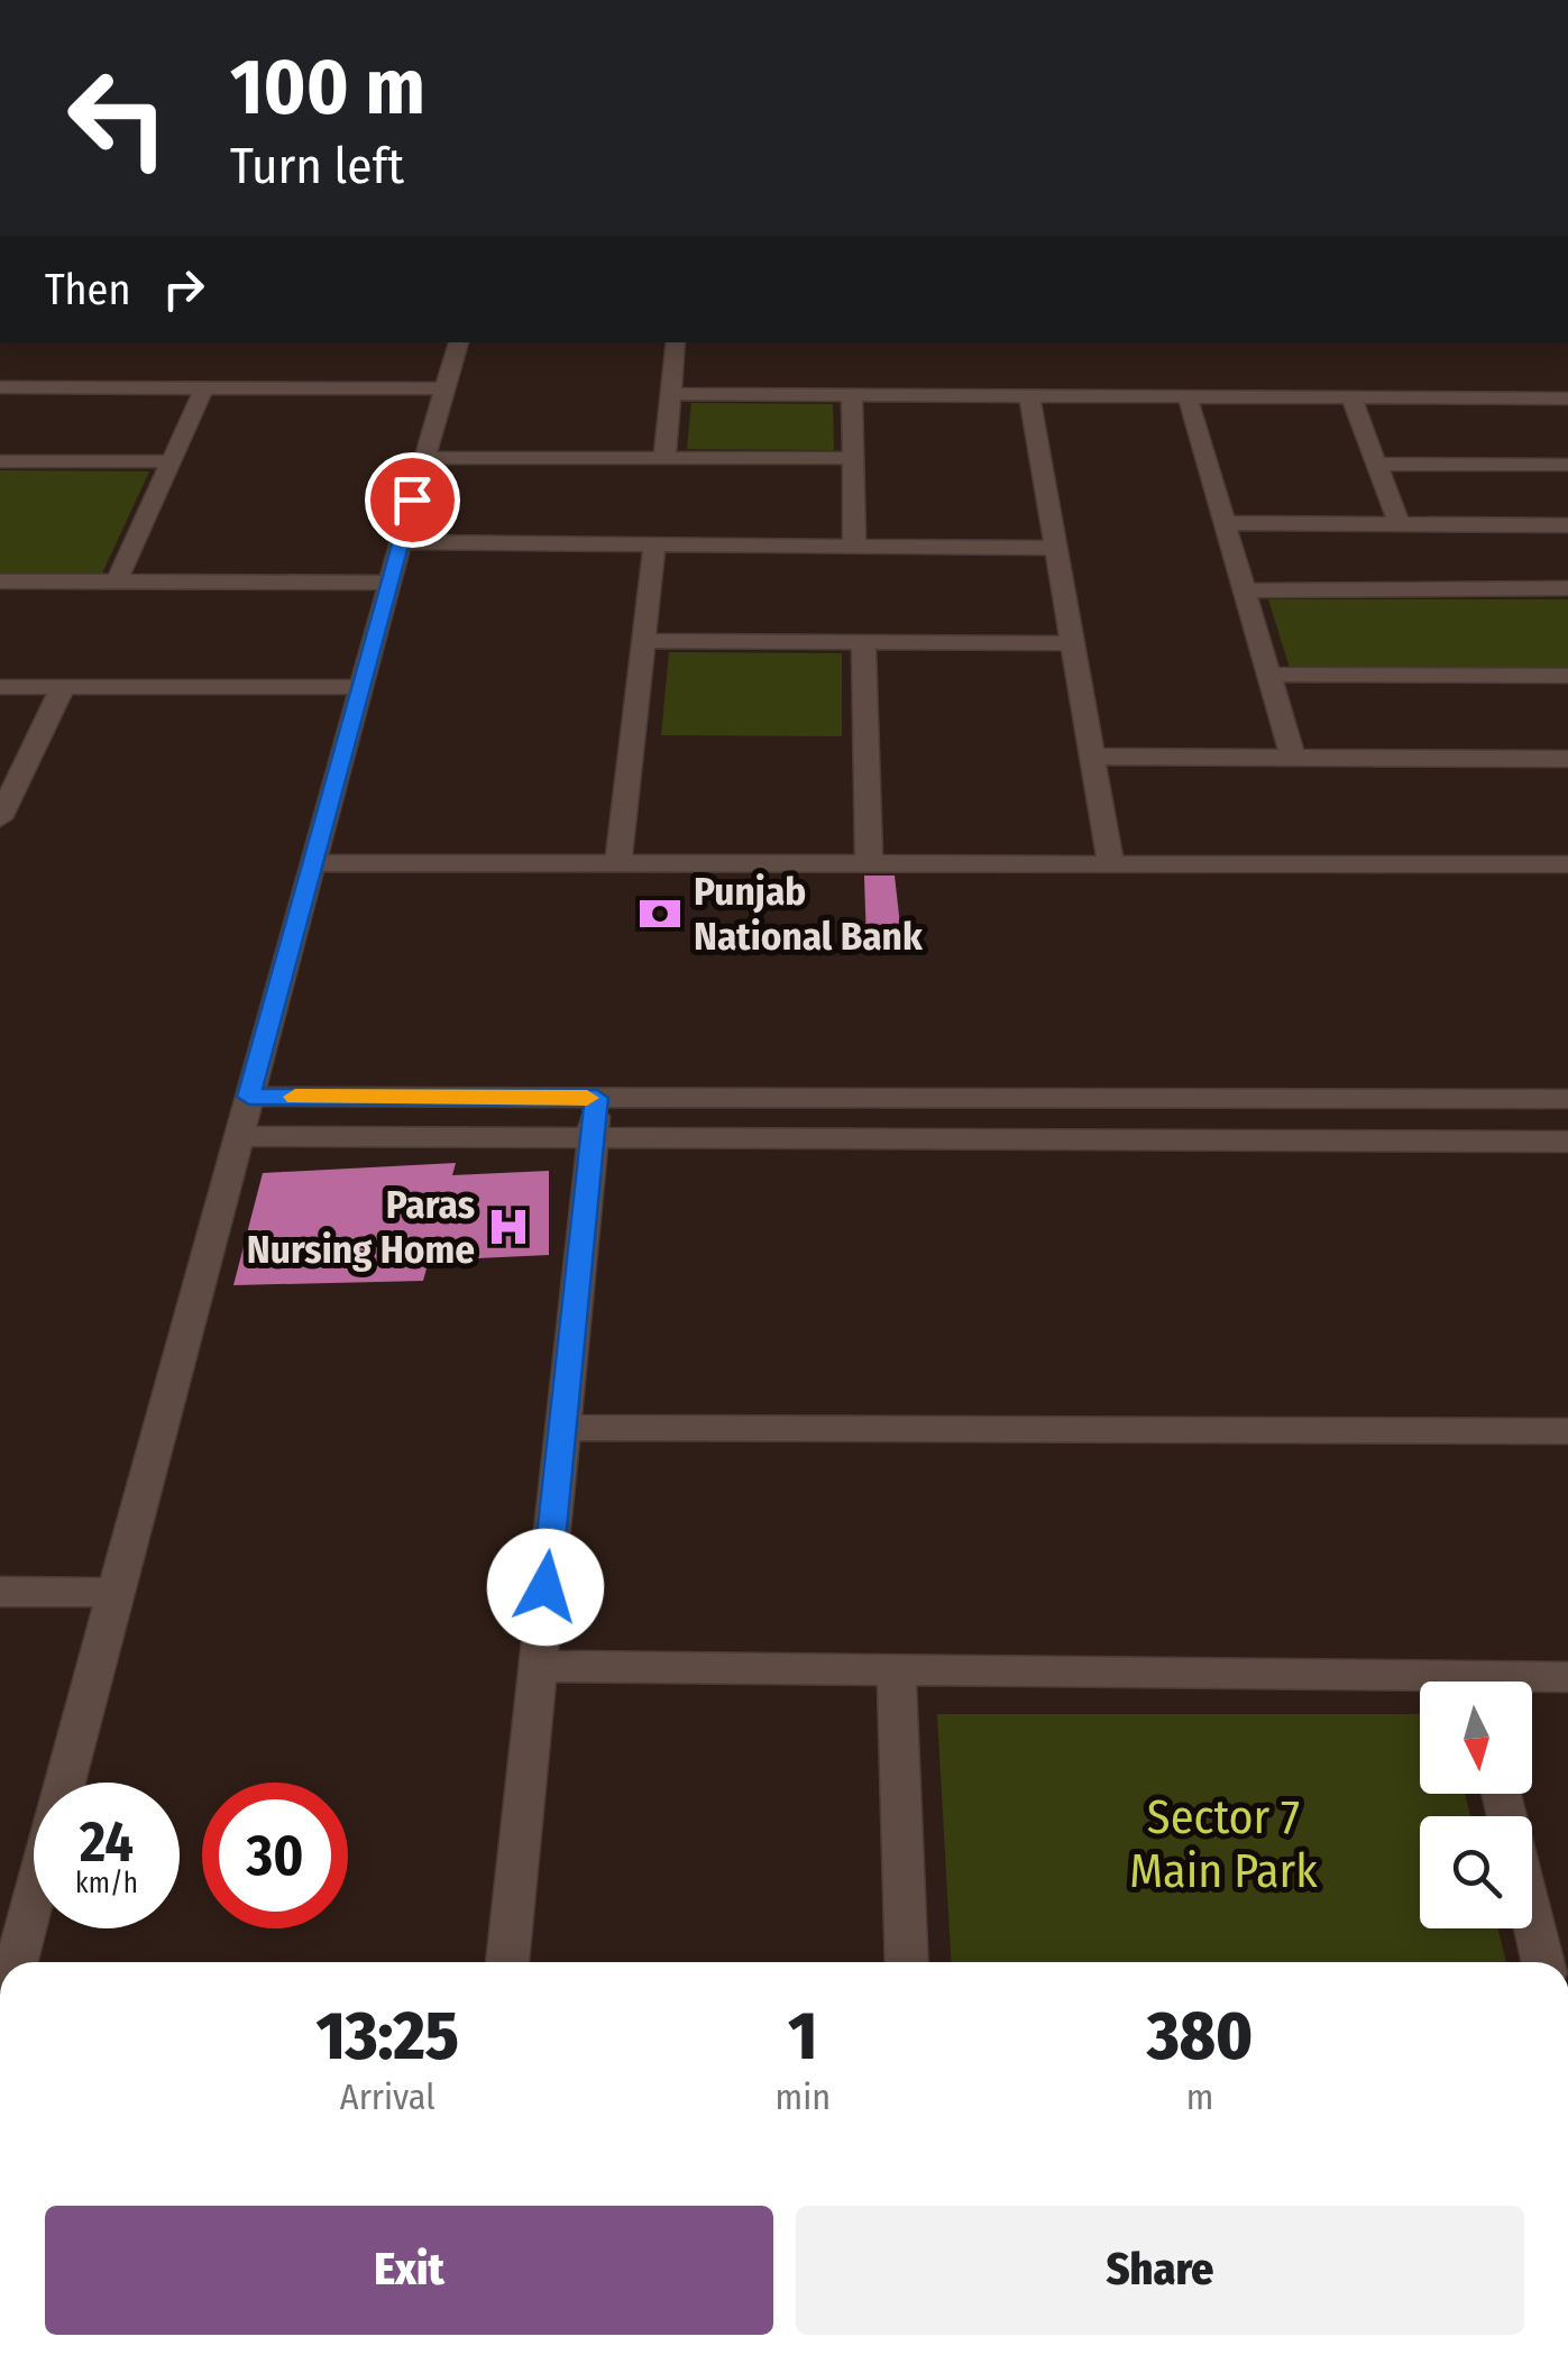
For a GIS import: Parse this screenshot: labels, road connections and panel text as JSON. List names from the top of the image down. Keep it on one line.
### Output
{"parks":["Sector 7 Main Park"],"places":{"bank":["Punjab National Bank"],"hospital":["Paras Nursing Home"]},"north":"bottom","page":{"turn":["100 m","Turn left"],"then":"Then","speed":"24 km/h","limit":"30","eta":["13:25","Arrival","1","min","380","m"],"buttons":["Exit","Share"]}}
